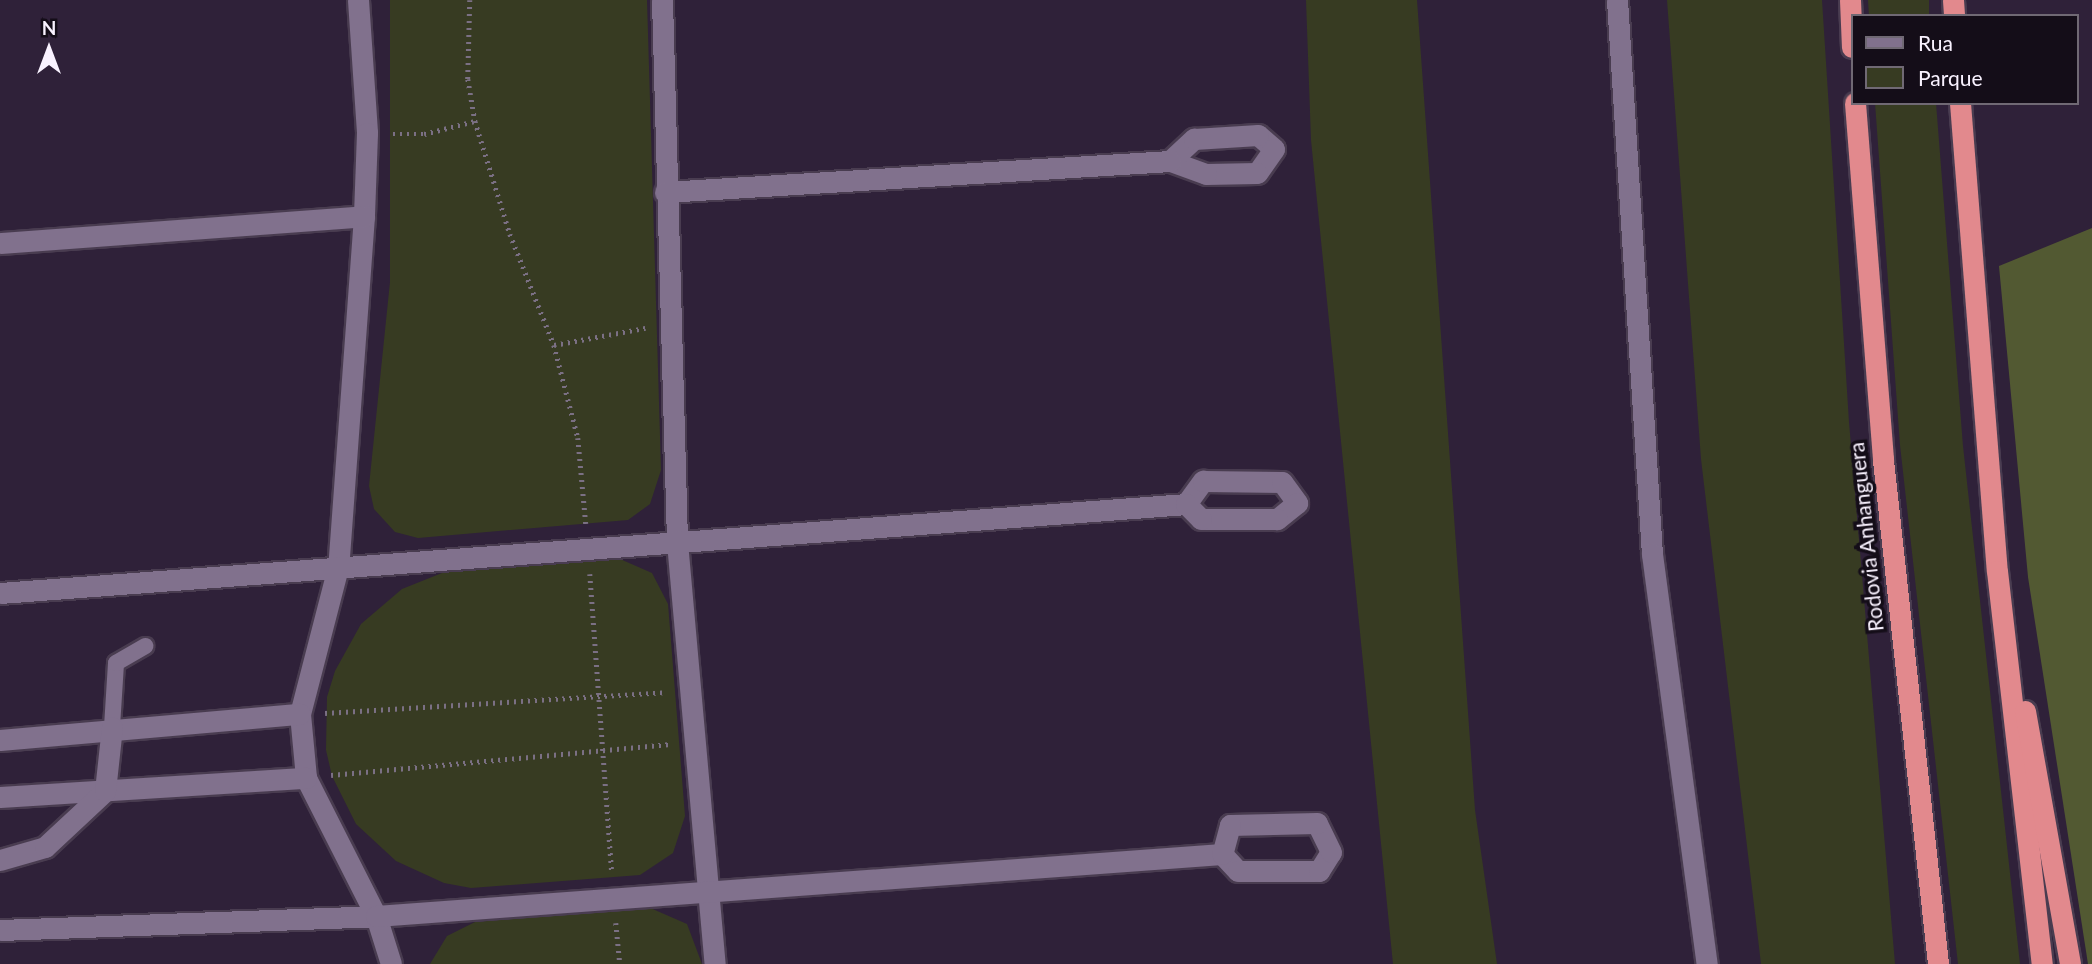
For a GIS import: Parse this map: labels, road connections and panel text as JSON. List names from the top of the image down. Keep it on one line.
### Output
{"streets":{"highway":["Rodovia Anhanguera"]},"legend":["Rua","Parque"],"north":"top"}
